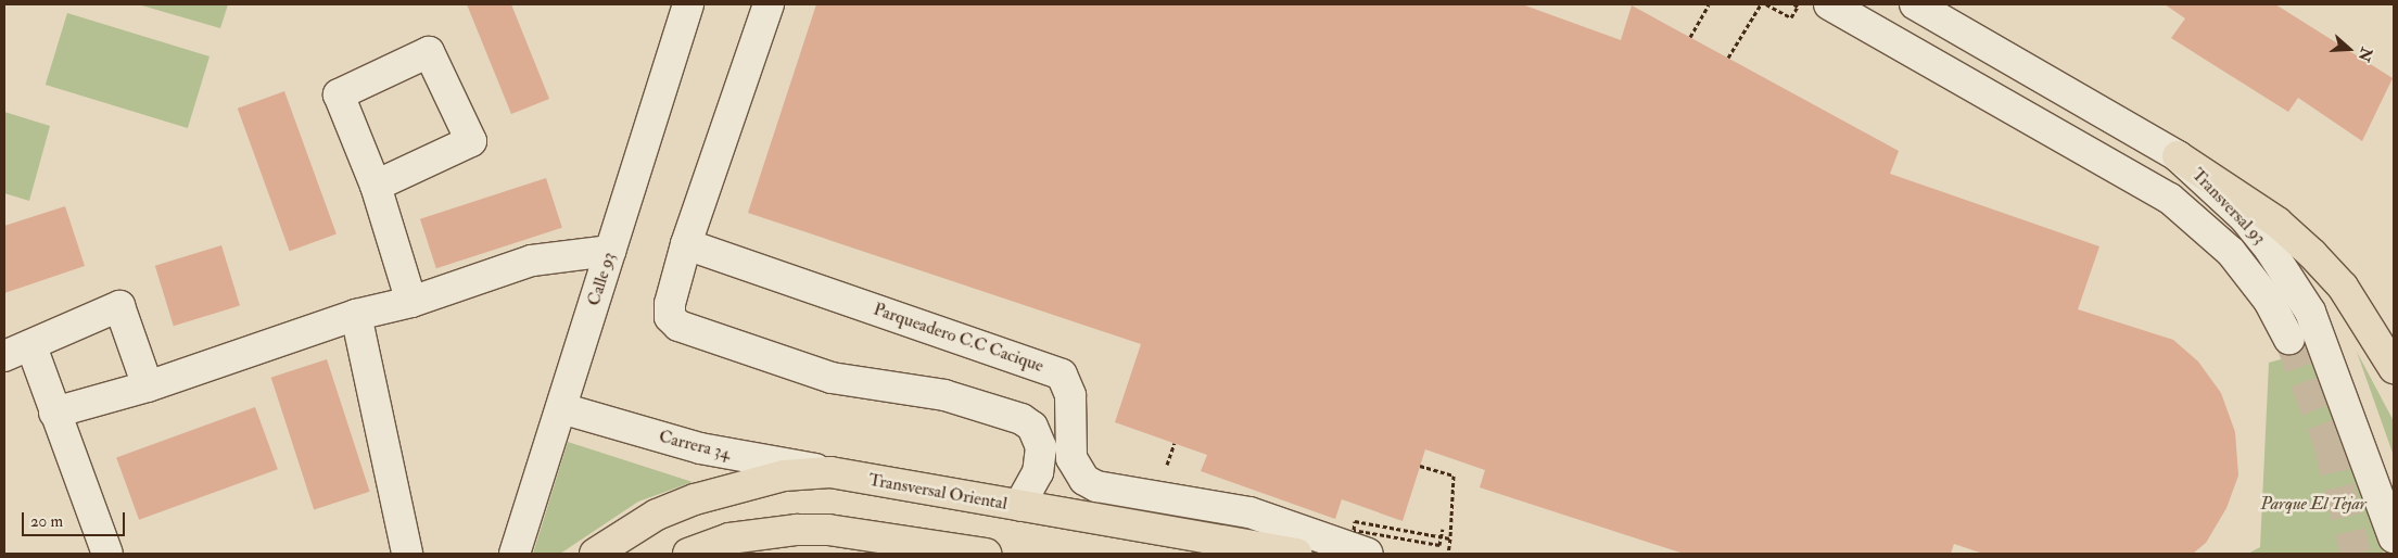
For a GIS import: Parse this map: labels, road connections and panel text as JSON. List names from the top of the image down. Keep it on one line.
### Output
{"streets":{"main road":["Transversal Oriental"],"street":["Transversal 93","Calle 93","Parqueadero C.C Cacique","Carrera 34"]},"crossings":[["Calle 93","Carrera 34"],["Carrera 34","Transversal Oriental"]],"parks":["Parque El Tejar"],"scale_bar":"20 m","north":"right"}
